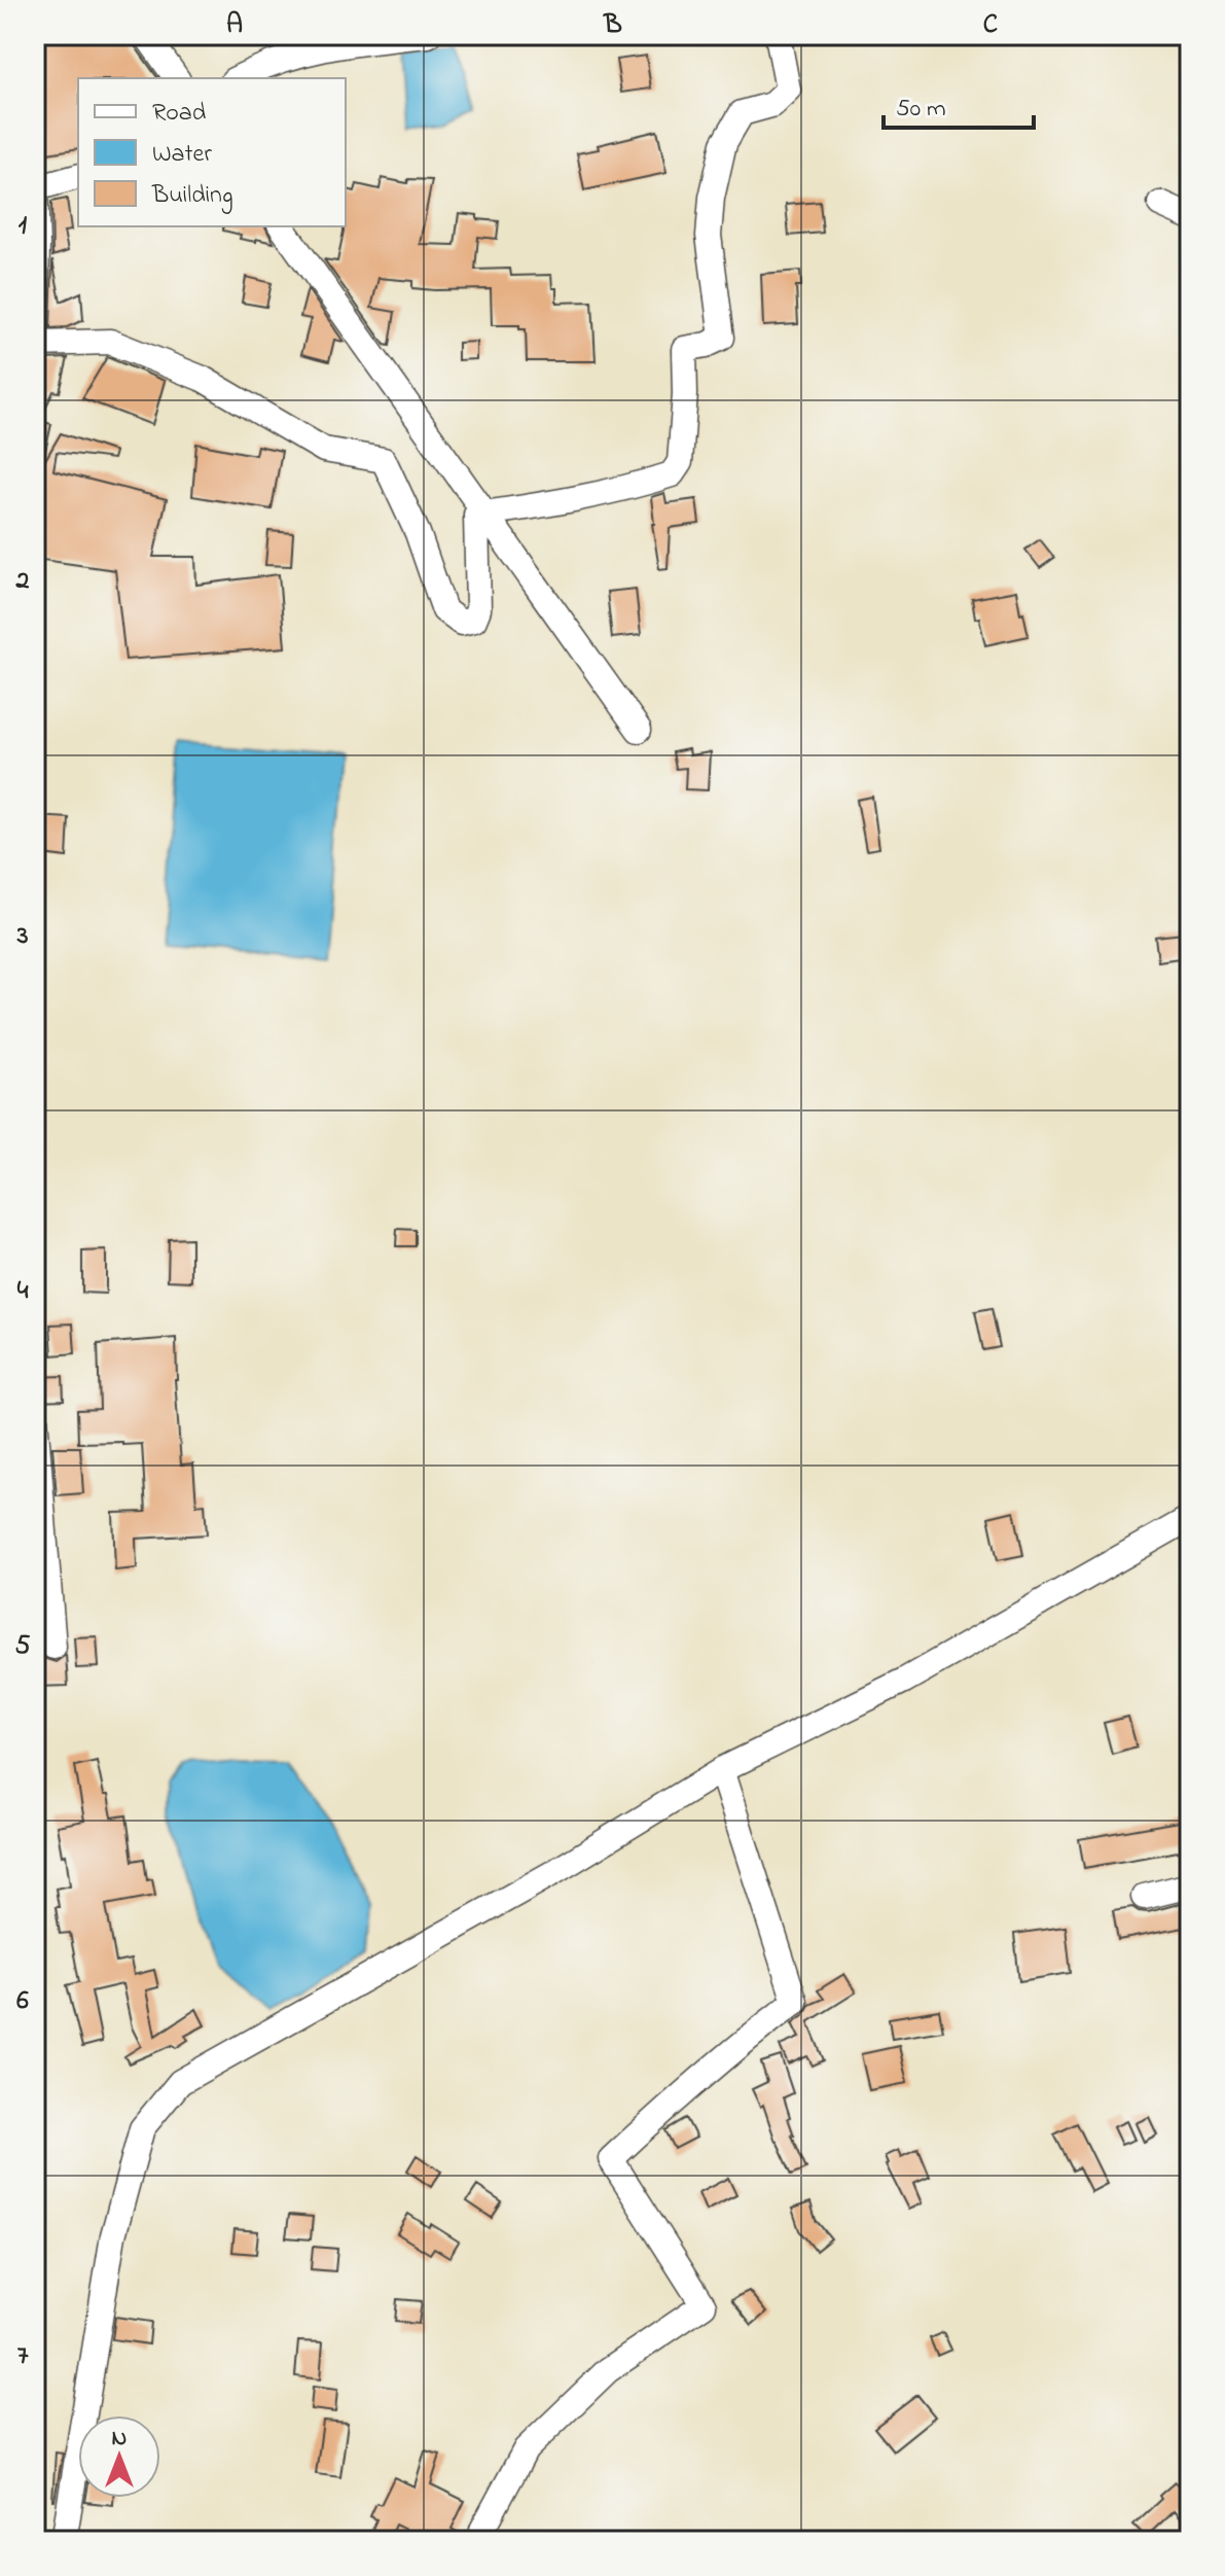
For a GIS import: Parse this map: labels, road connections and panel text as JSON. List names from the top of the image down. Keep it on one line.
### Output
{"legend":["Road","Water","Building"],"scale_bar":"50 m","north":"top","grid":{"columns":["A","B","C"],"rows":["1","2","3","4","5","6","7"]}}
